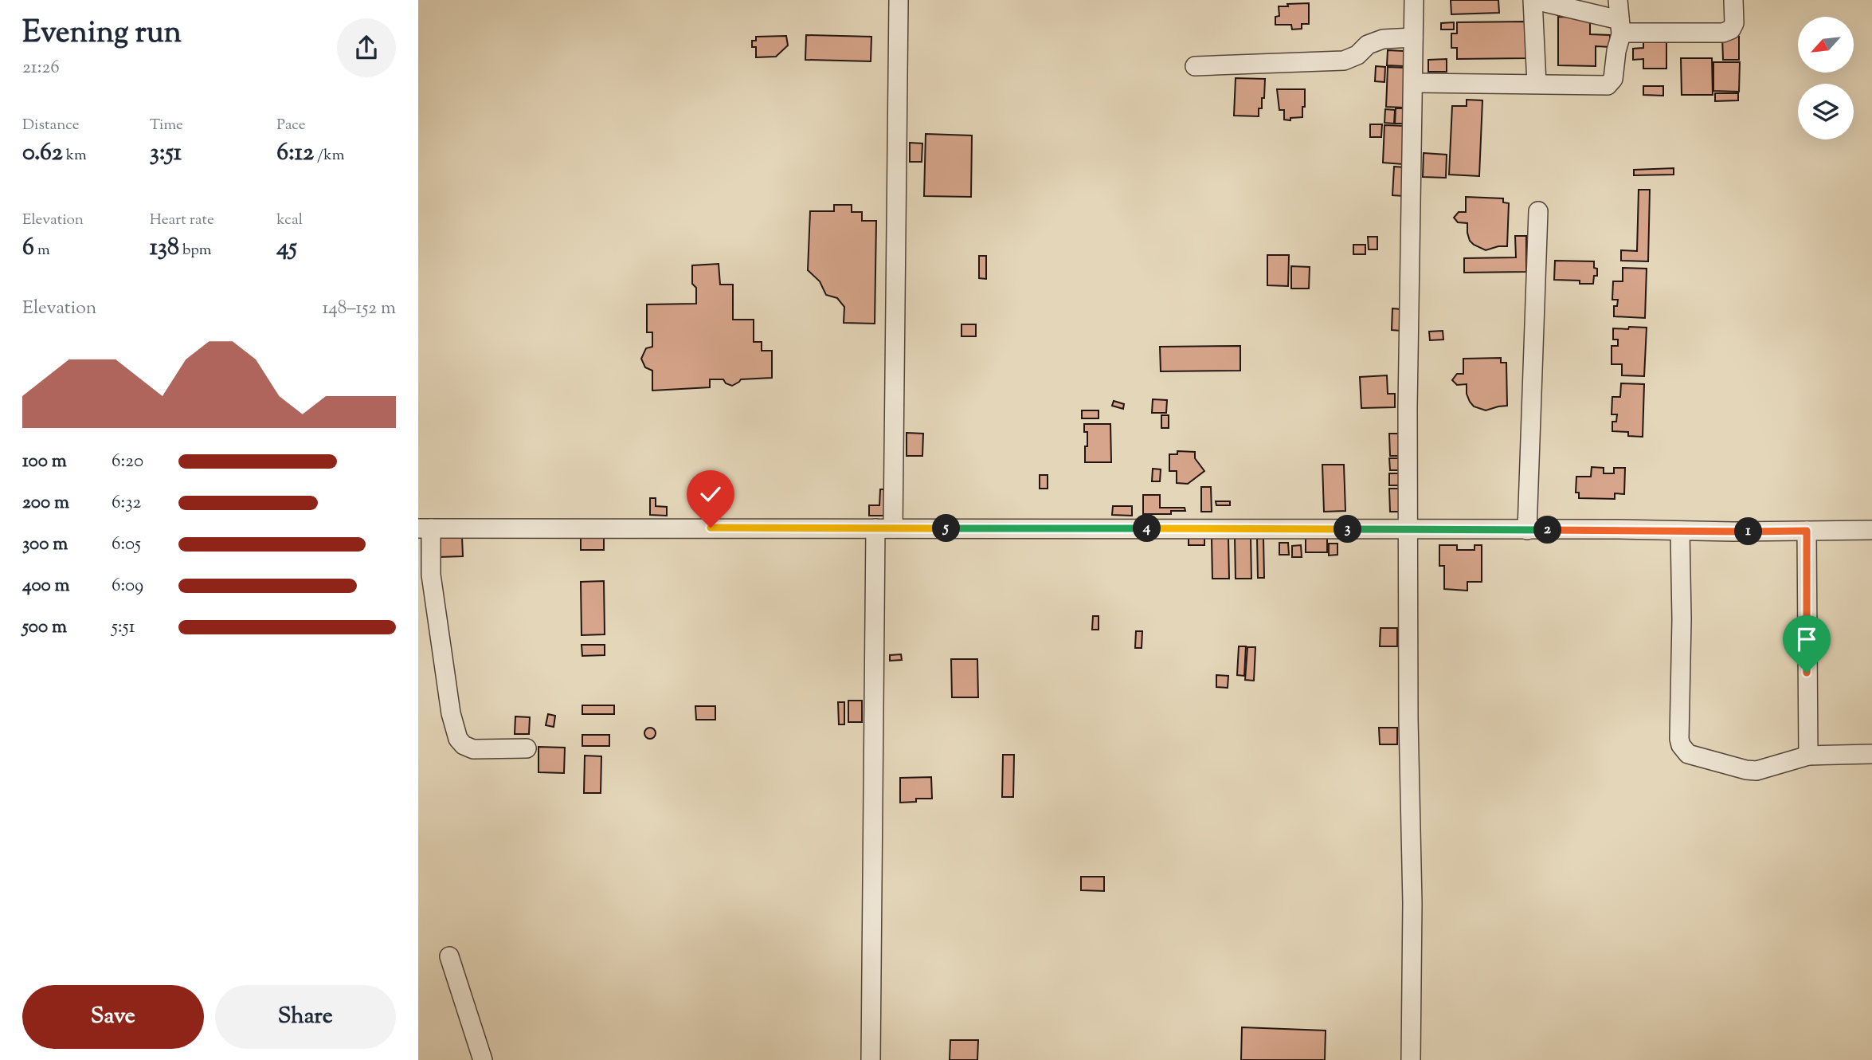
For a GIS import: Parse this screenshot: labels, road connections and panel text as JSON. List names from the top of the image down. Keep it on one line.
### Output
{"north":"bottom left","page":{"heading":["Evening run","21:26"],"stats":[["Distance","0.62 km"],["Time","3:51"],["Pace","6:12 /km"],["Elevation","6 m"],["Heart rate","138 bpm"],["kcal","45"]],"chart":["Elevation","148–152 m"],"list":[{"name":"100 m","note":"6:20"},{"name":"200 m","note":"6:32"},{"name":"300 m","note":"6:05"},{"name":"400 m","note":"6:09"},{"name":"500 m","note":"5:51"}],"pins":["4","5","3","2","1"],"buttons":["Save","Share"]}}
